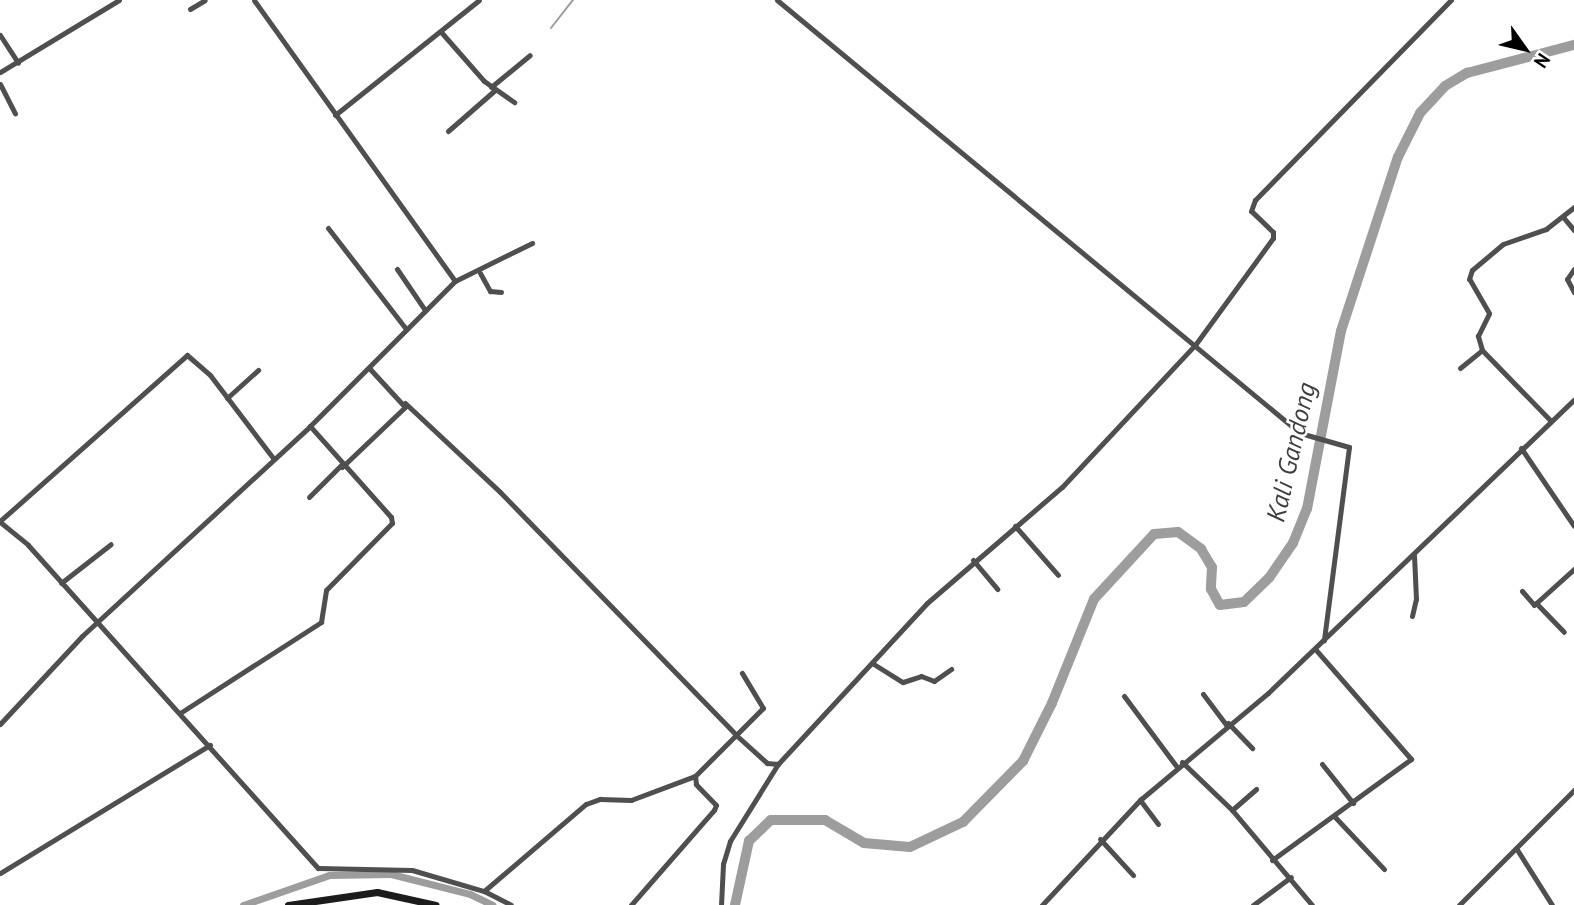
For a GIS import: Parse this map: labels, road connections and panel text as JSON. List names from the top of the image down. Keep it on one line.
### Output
{"water":["Kali Gandong"],"north":"bottom right"}
